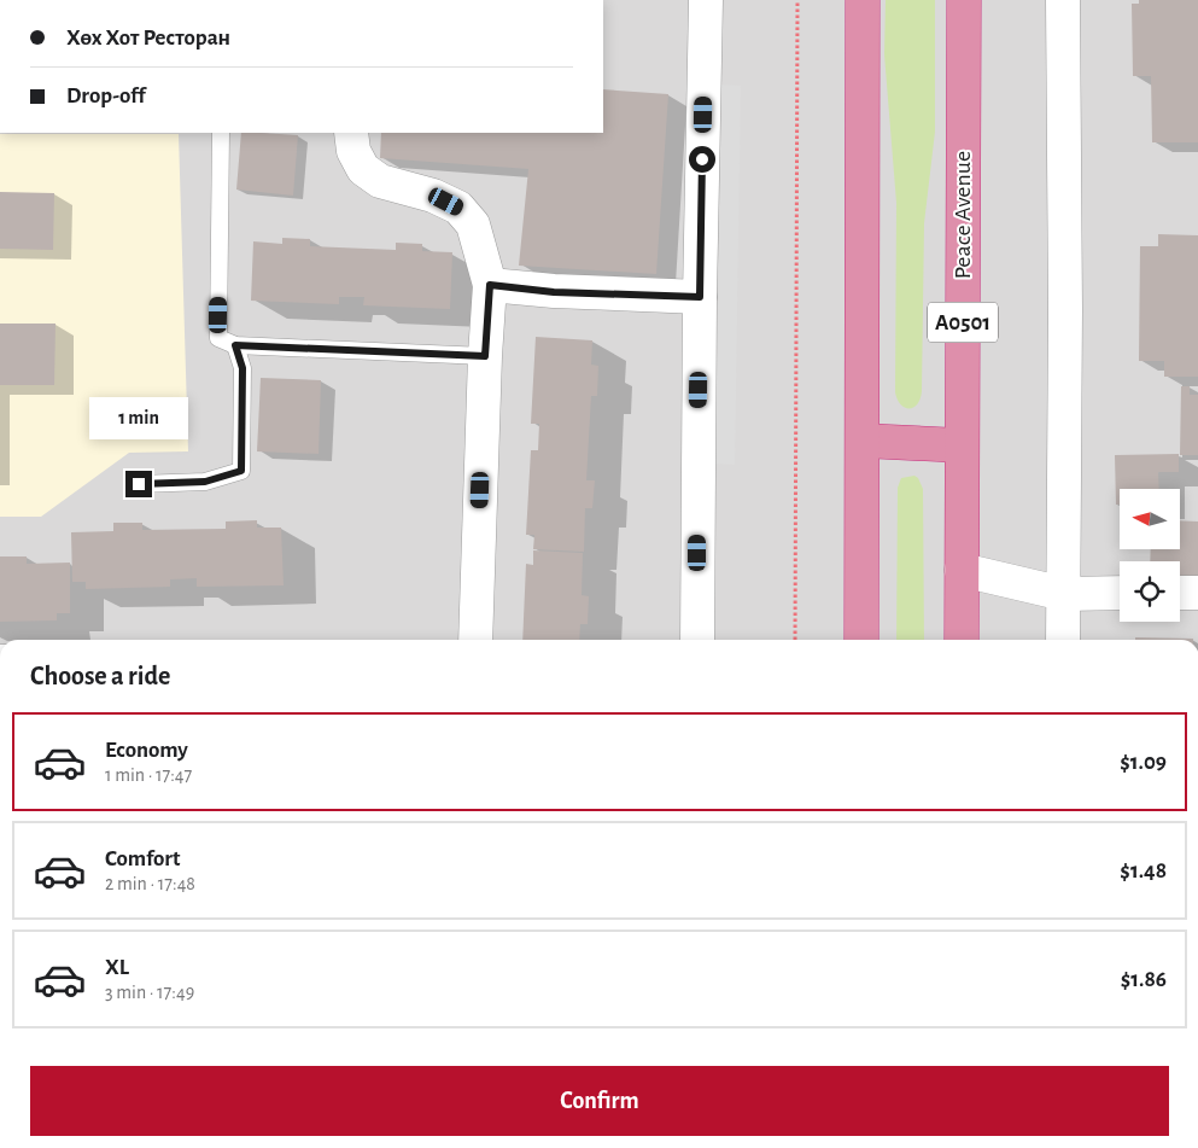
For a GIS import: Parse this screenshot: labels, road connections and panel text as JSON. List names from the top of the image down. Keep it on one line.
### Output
{"streets":{"highway":["Peace Avenue","A0501"]},"north":"left","page":{"banner":["Хөх Хот Ресторан","Drop-off"],"bubble":"1 min","heading":"Choose a ride","list":[{"name":"Economy","note":"1 min · 17:47","value":"$1.09"},{"name":"Comfort","note":"2 min · 17:48","value":"$1.48"},{"name":"XL","note":"3 min · 17:49","value":"$1.86"}],"buttons":"Confirm"}}
